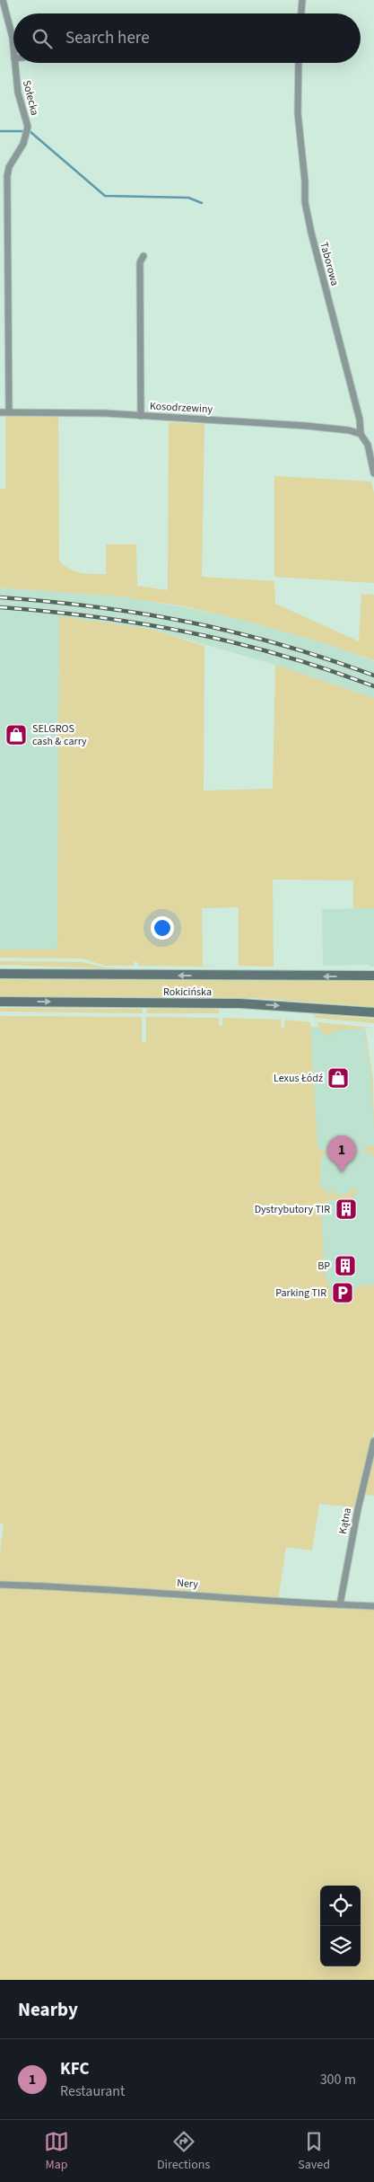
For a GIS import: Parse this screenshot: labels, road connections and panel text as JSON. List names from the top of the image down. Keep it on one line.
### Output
{"streets":{"main road":["Rokicińska"],"street":["Sołecka","Taborowa","Kosodrzewiny","Kątna","Nery"]},"crossings":[["Sołecka","Kosodrzewiny"],["Taborowa","Kosodrzewiny"],["Kątna","Nery"]],"places":{"shop":["SELGROS cash & carry","Lexus Łódź"],"building":["Dystrybutory TIR","BP"],"parking":["Parking TIR"]},"page":{"search":"Search here","pins":"1","heading":"Nearby","list":[{"mark":"1","name":"KFC","note":"Restaurant","value":"300 m"}],"nav":["Map","Directions","Saved"]}}
